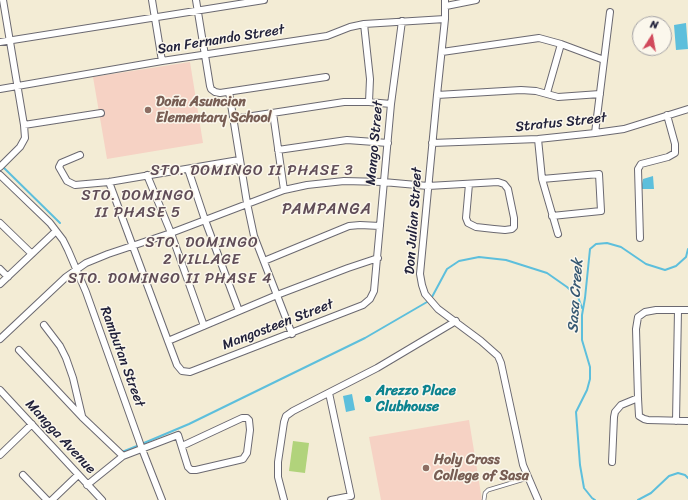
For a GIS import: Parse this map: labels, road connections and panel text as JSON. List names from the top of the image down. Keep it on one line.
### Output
{"streets":{"street":["San Fernando Street","Stratus Street","Mango Street","Don Julian Street","Mangosteen Street","Rambutan Street","Mangga Avenue"]},"crossings":[["San Fernando Street","Mango Street"],["San Fernando Street","Don Julian Street"],["Stratus Street","Don Julian Street"],["Mango Street","Mangosteen Street"]],"districts":["STO. DOMINGO II PHASE 3","STO. DOMINGO II PHASE 5","PAMPANGA","STO. DOMINGO 2 VILLAGE","STO. DOMINGO II PHASE 4"],"water":["Sasa Creek"],"places":["Doña Asuncion Elementary School","Arezzo Place Clubhouse","Holy Cross College of Sasa"],"north":"top"}
